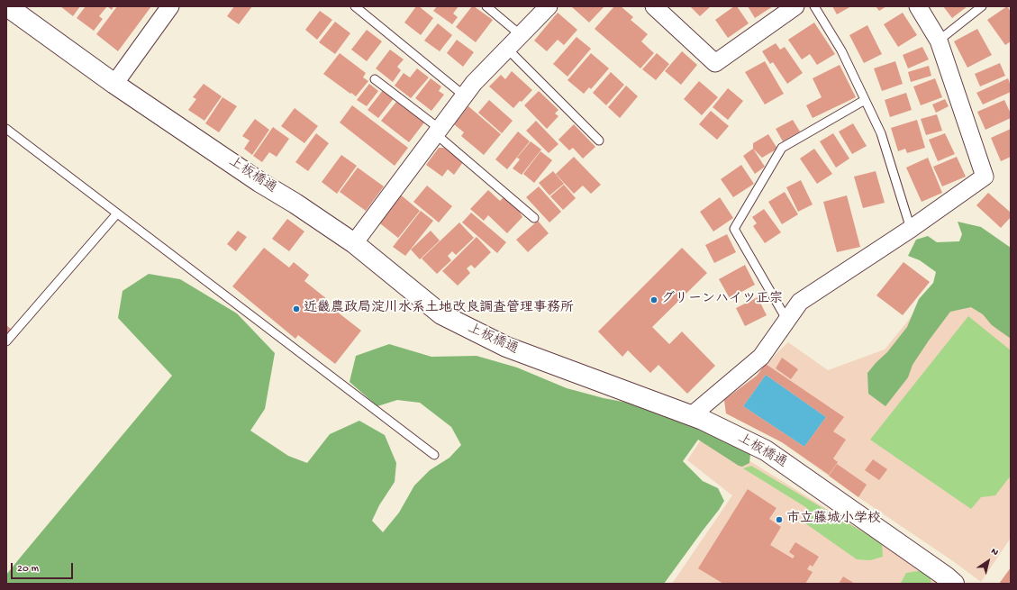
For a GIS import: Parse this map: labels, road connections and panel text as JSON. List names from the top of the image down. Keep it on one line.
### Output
{"streets":{"street":["上板橋通"]},"places":["グリーンハイツ正宗","近畿農政局淀川水系土地改良調査管理事務所","市立藤城小学校"],"scale_bar":"20 m","north":"top right"}
